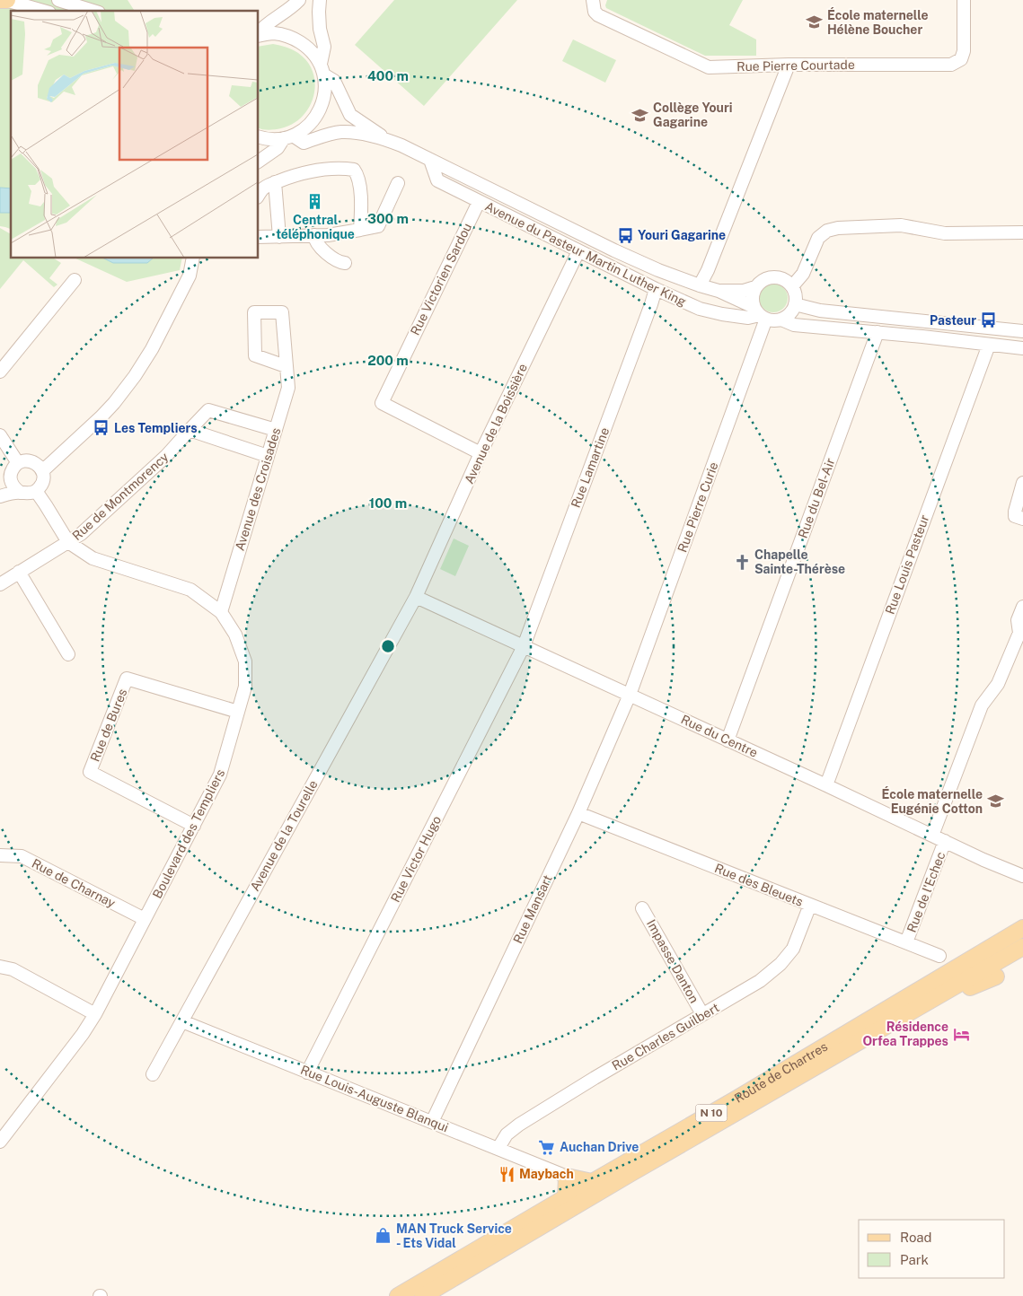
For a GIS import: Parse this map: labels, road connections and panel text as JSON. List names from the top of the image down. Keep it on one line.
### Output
{"streets":{"main road":["Route de Chartres","N 10"],"street":["Rue Pierre Courtade","Avenue du Pasteur Martin Luther King","Rue Victorien Sardou","Avenue de la Boissière","Rue Lamartine","Avenue des Croisades","Rue de Montmorency","Rue du Bel-Air","Rue Pierre Curie","Rue Louis Pasteur","Rue de Bures","Rue du Centre","Boulevard des Templiers","Avenue de la Tourelle","Rue Victor Hugo","Rue de Charnay","Rue des Bleuets","Rue de l'Echec","Rue Mansart","Impasse Danton","Rue Charles Guilbert","Rue Louis-Auguste Blanqui"]},"crossings":[["Avenue du Pasteur Martin Luther King","Rue Victorien Sardou"],["Avenue du Pasteur Martin Luther King","Avenue de la Boissière"],["Avenue du Pasteur Martin Luther King","Rue Lamartine"],["Avenue du Pasteur Martin Luther King","Rue du Bel-Air"],["Avenue du Pasteur Martin Luther King","Rue Pierre Curie"],["Avenue du Pasteur Martin Luther King","Rue Louis Pasteur"],["Rue Victorien Sardou","Avenue de la Boissière"],["Avenue de la Boissière","Rue du Centre"],["Avenue de la Boissière","Avenue de la Tourelle"],["Rue Lamartine","Rue du Centre"],["Rue Lamartine","Rue Victor Hugo"],["Avenue des Croisades","Rue de Montmorency"],["Avenue des Croisades","Boulevard des Templiers"],["Rue de Montmorency","Boulevard des Templiers"],["Rue du Bel-Air","Rue du Centre"],["Rue Pierre Curie","Rue du Centre"],["Rue Pierre Curie","Rue Mansart"],["Rue Louis Pasteur","Rue du Centre"],["Rue de Bures","Boulevard des Templiers"],["Rue du Centre","Avenue de la Tourelle"],["Rue du Centre","Rue Victor Hugo"],["Rue du Centre","Rue de l'Echec"],["Rue du Centre","Rue Mansart"],["Boulevard des Templiers","Rue de Charnay"],["Avenue de la Tourelle","Rue Louis-Auguste Blanqui"],["Rue Victor Hugo","Rue Louis-Auguste Blanqui"],["Rue des Bleuets","Rue de l'Echec"],["Rue des Bleuets","Rue Mansart"],["Rue des Bleuets","Rue Charles Guilbert"],["Rue Mansart","Rue Louis-Auguste Blanqui"],["Impasse Danton","Rue Charles Guilbert"],["Rue Charles Guilbert","Rue Louis-Auguste Blanqui"]],"places":{"school or university":["École maternelle Hélène Boucher","Collège Youri Gagarine","École maternelle Eugénie Cotton"],"building":["Central téléphonique"],"bus stop":["Youri Gagarine","Pasteur","Les Templiers"],"church":["Chapelle Sainte-Thérèse"],"hotel":["Résidence Orfea Trappes"],"supermarket":["Auchan Drive"],"restaurant":["Maybach"],"shop":["MAN Truck Service - Ets Vidal"]},"legend":["Road","Park"],"rings":["400 m","300 m","200 m","100 m"]}
